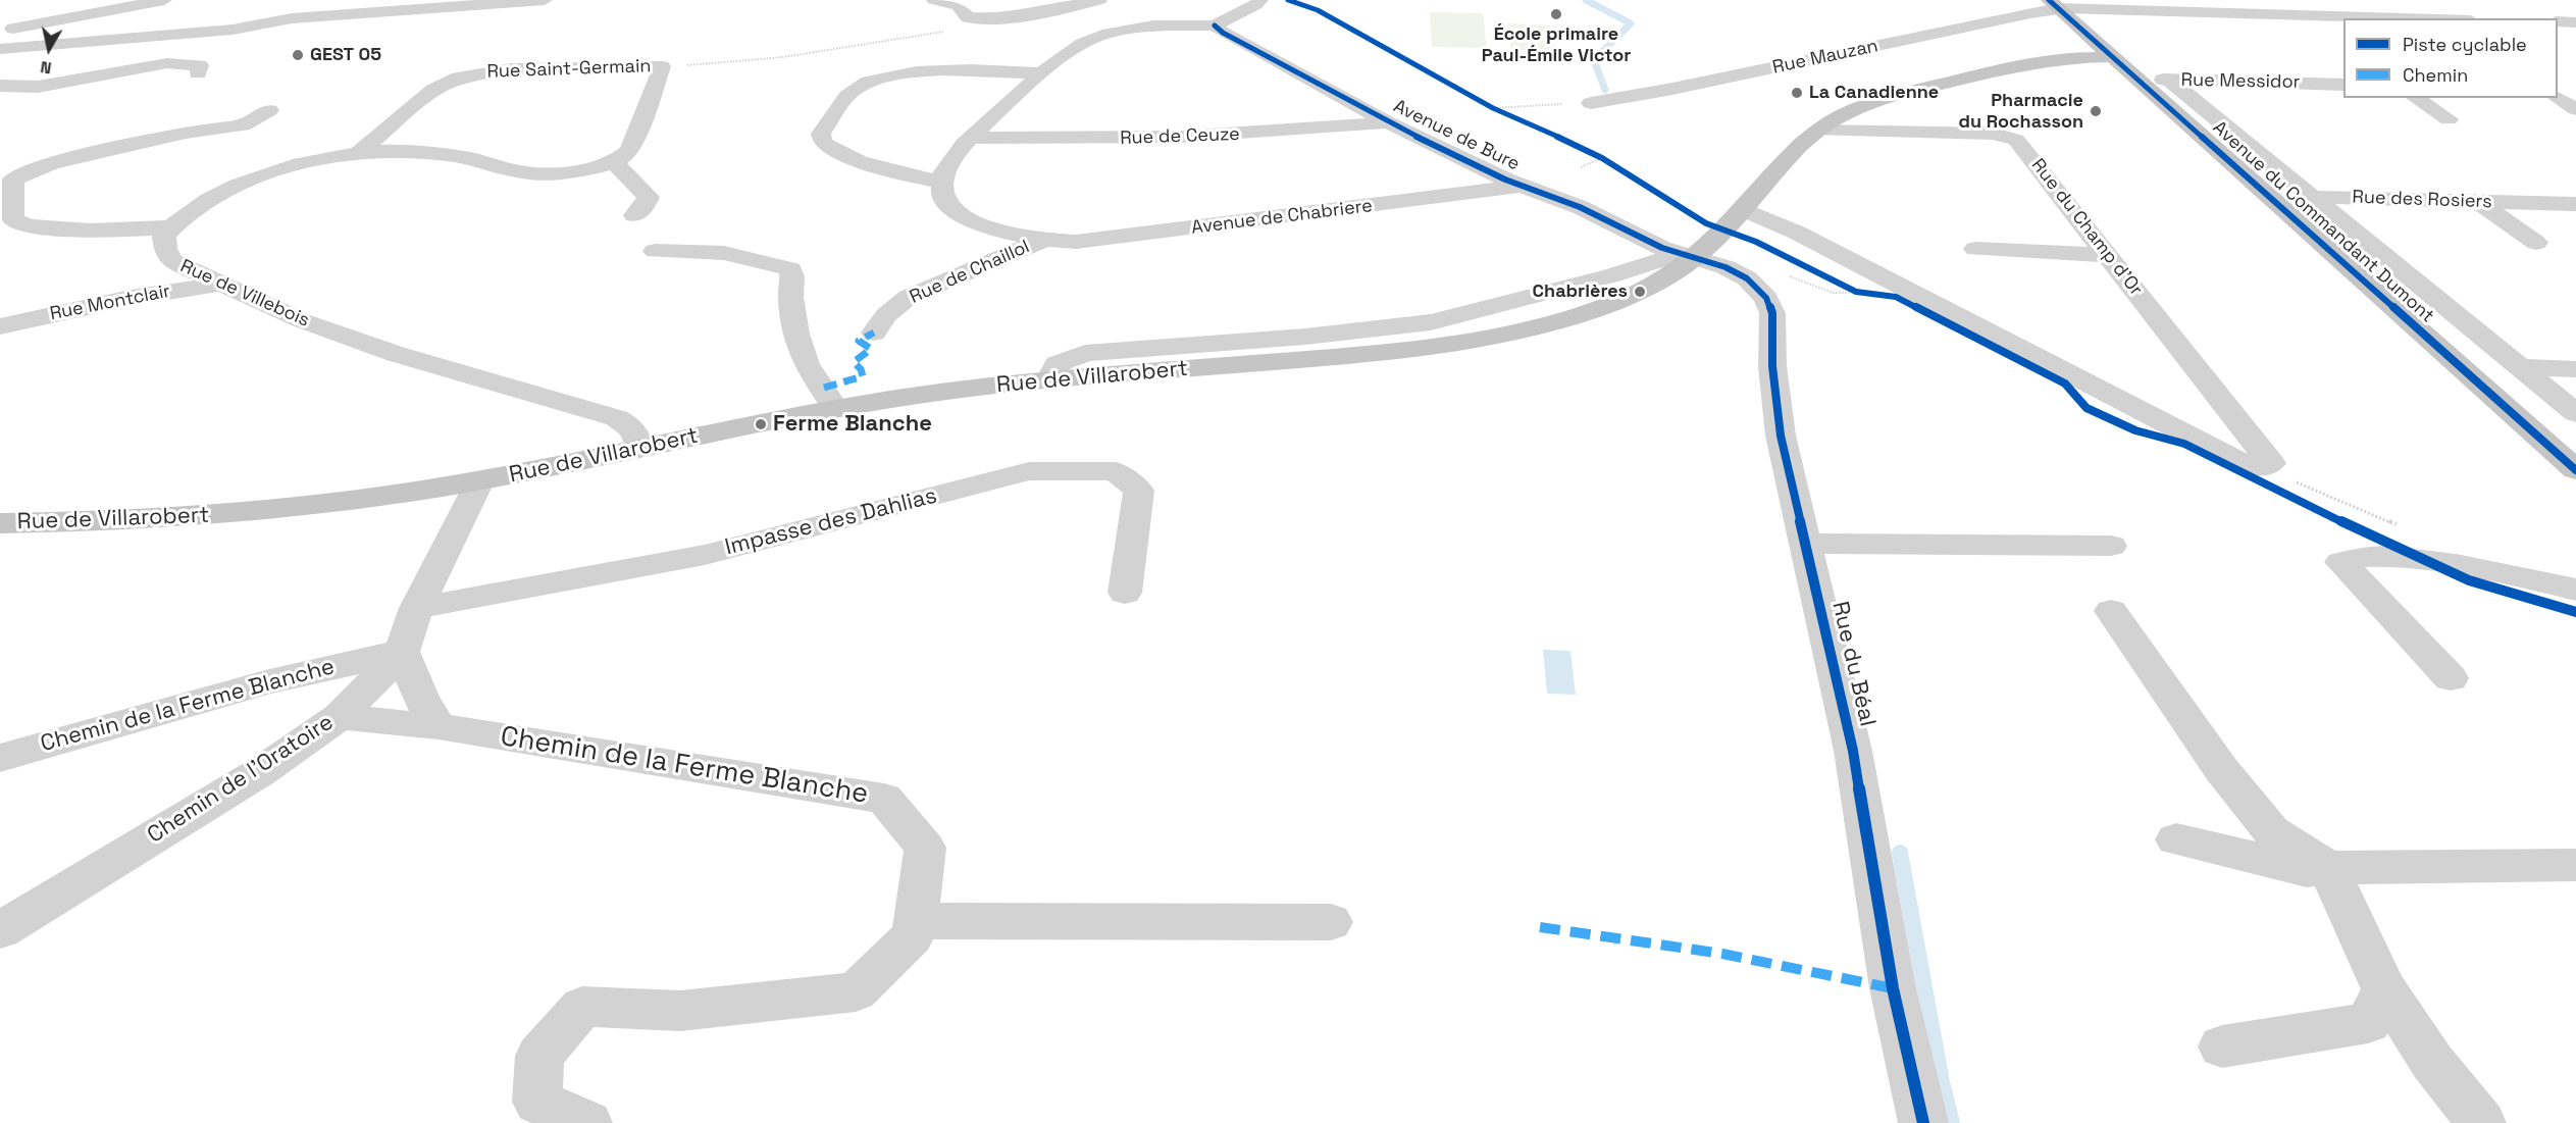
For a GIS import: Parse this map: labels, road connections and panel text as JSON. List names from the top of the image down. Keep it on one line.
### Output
{"streets":{"main road":["Avenue du Commandant Dumont","Rue de Villarobert"],"street":["Rue Mauzan","Rue Saint-Germain","Rue Messidor","Avenue de Bure","Rue de Ceuze","Rue des Rosiers","Avenue de Chabriere","Rue du Champ d'Or","Rue de Chaillol","Rue de Villebois","Rue Montclair","Impasse des Dahlias","Rue du Béal","Chemin de la Ferme Blanche","Chemin de l'Oratoire"]},"crossings":[["Rue Mauzan","Avenue du Commandant Dumont"],["Rue Saint-Germain","Rue de Villebois"],["Rue Messidor","Avenue du Commandant Dumont"],["Avenue de Bure","Rue de Ceuze"],["Avenue de Bure","Avenue de Chabriere"],["Avenue de Bure","Rue de Villarobert"],["Avenue de Bure","Rue du Béal"],["Rue des Rosiers","Avenue du Commandant Dumont"],["Avenue de Chabriere","Rue de Chaillol"],["Avenue du Commandant Dumont","Rue de Villarobert"],["Rue du Champ d'Or","Rue de Villarobert"],["Rue de Villebois","Rue Montclair"],["Rue de Villebois","Rue de Villarobert"],["Rue de Villarobert","Rue du Béal"],["Rue de Villarobert","Chemin de l'Oratoire"],["Impasse des Dahlias","Chemin de l'Oratoire"],["Chemin de la Ferme Blanche","Chemin de l'Oratoire"]],"places":["École primaire Paul-Émile Victor","GEST 05","La Canadienne","Pharmacie du Rochasson","Chabrières","Ferme Blanche"],"legend":["Piste cyclable","Chemin"],"north":"bottom"}
